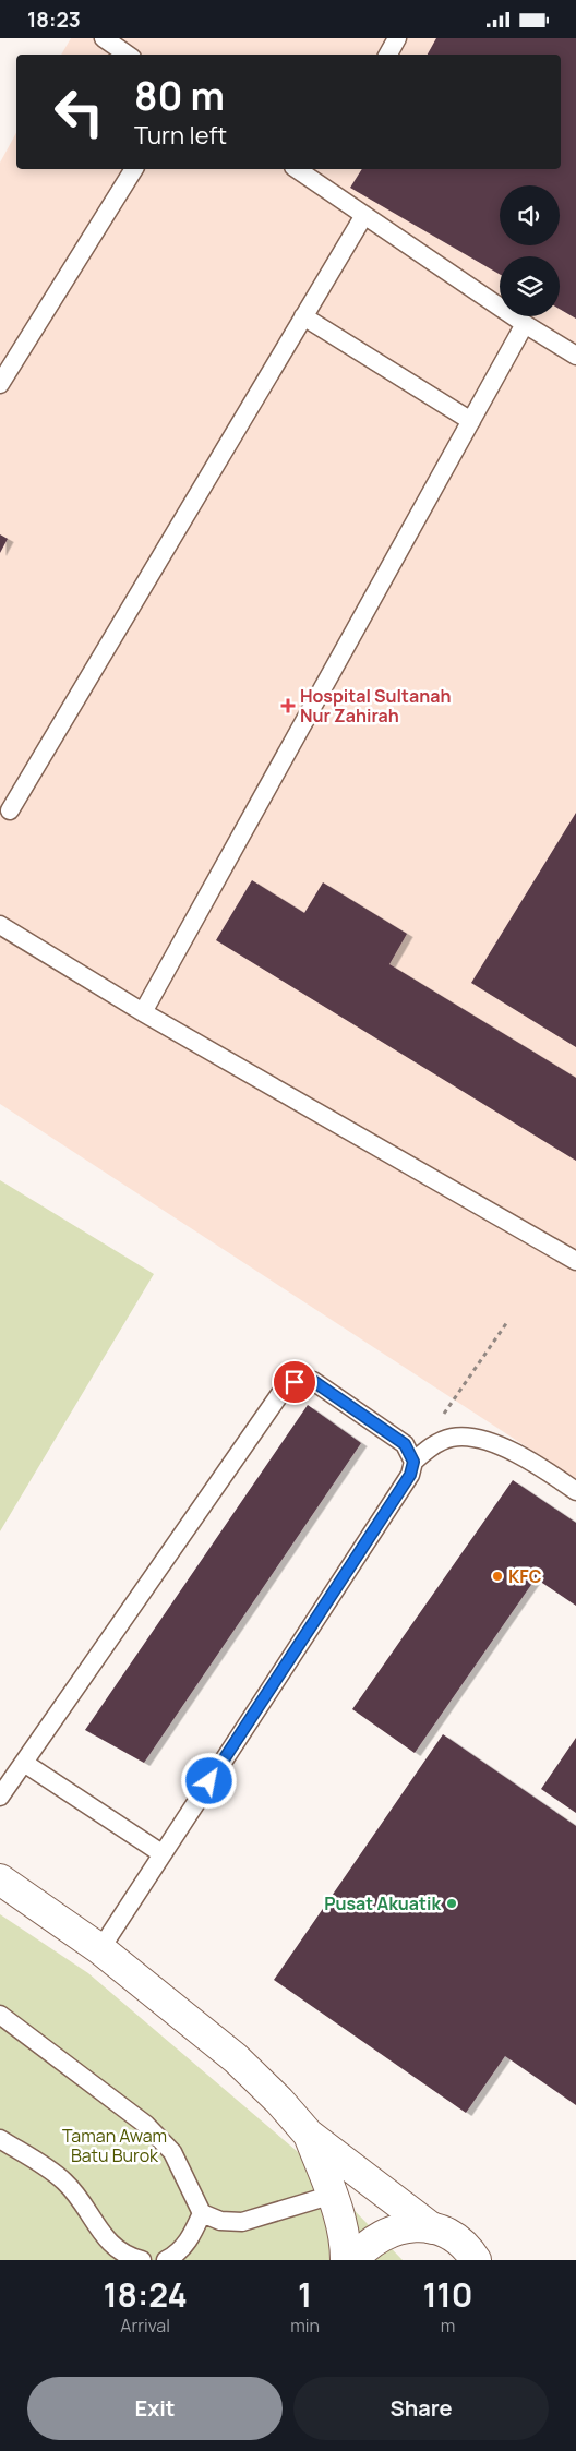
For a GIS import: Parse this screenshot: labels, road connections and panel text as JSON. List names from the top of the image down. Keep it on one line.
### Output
{"parks":["Taman Awam Batu Burok"],"places":{"health":["Hospital Sultanah Nur Zahirah"],"other":["KFC","Pusat Akuatik"]},"page":{"status":"18:23","turn":["80 m","Turn left"],"eta":["18:24","Arrival","1","min","110","m"],"buttons":["Exit","Share"]}}
